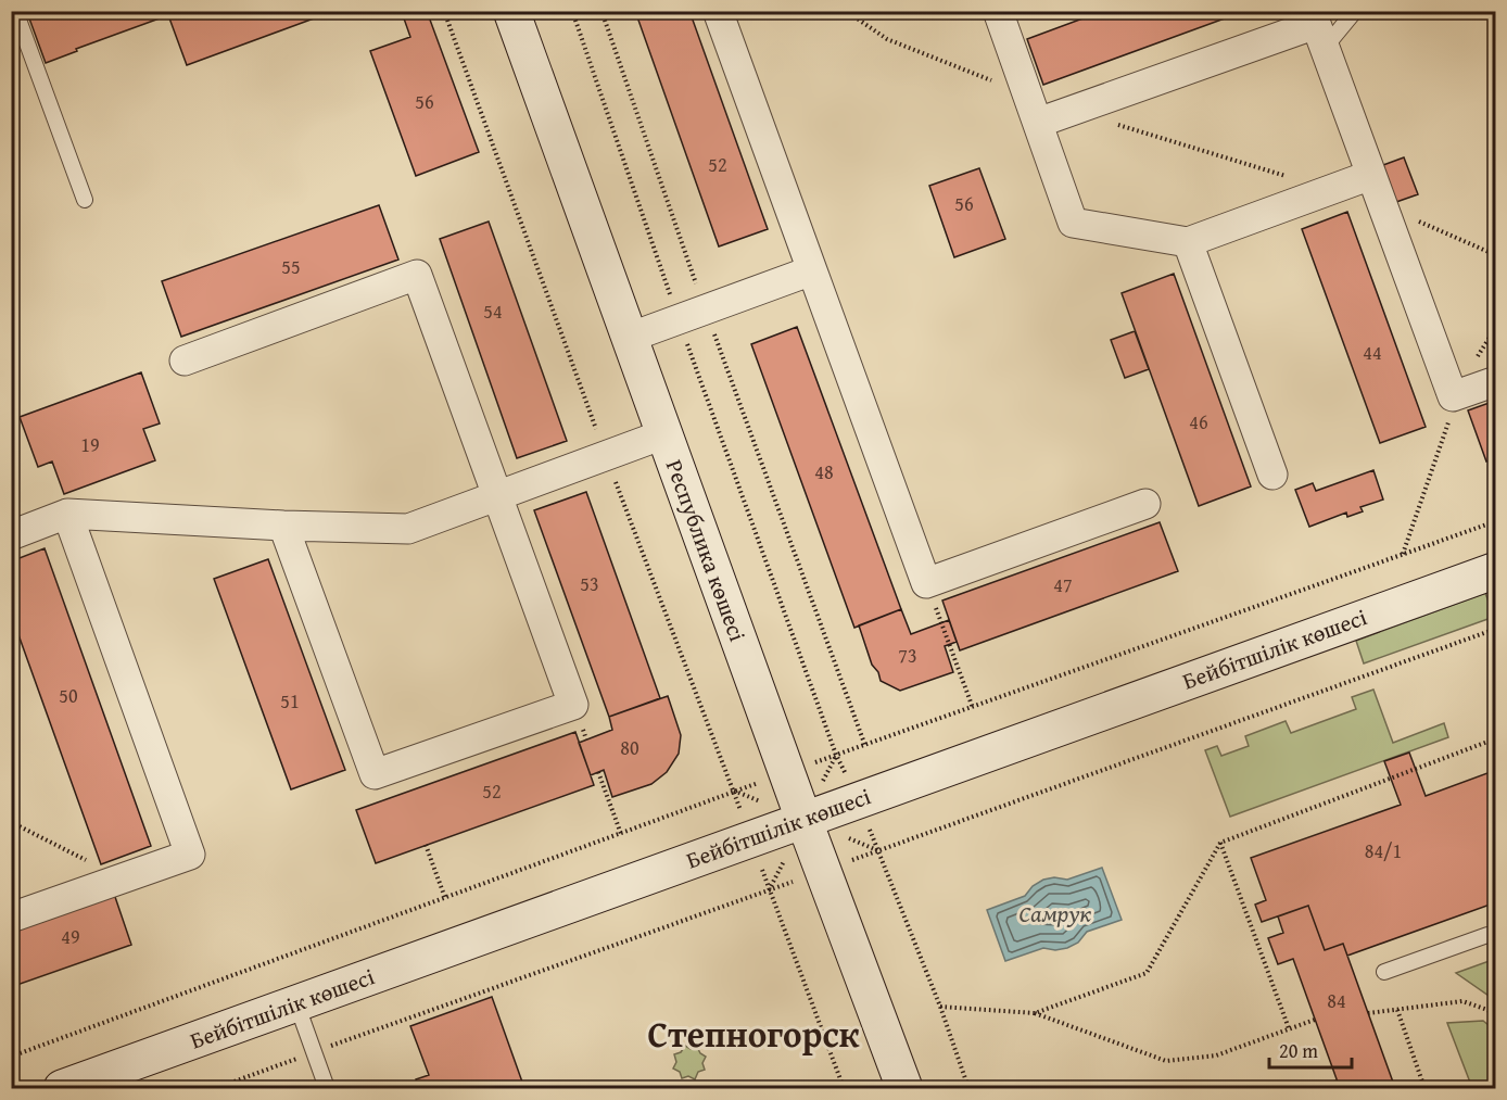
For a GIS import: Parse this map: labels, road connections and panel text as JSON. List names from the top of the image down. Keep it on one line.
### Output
{"streets":{"street":["Республика көшесі","Бейбітшілік көшесі"]},"crossings":[["Республика көшесі","Бейбітшілік көшесі"]],"districts":["Степногорск"],"water":["Самрук"],"house_numbers":["56","52","56","55","54","44","46","19","48","53","47","73","50","51","80","52","84/1","49","84"],"scale_bar":"20 m"}
